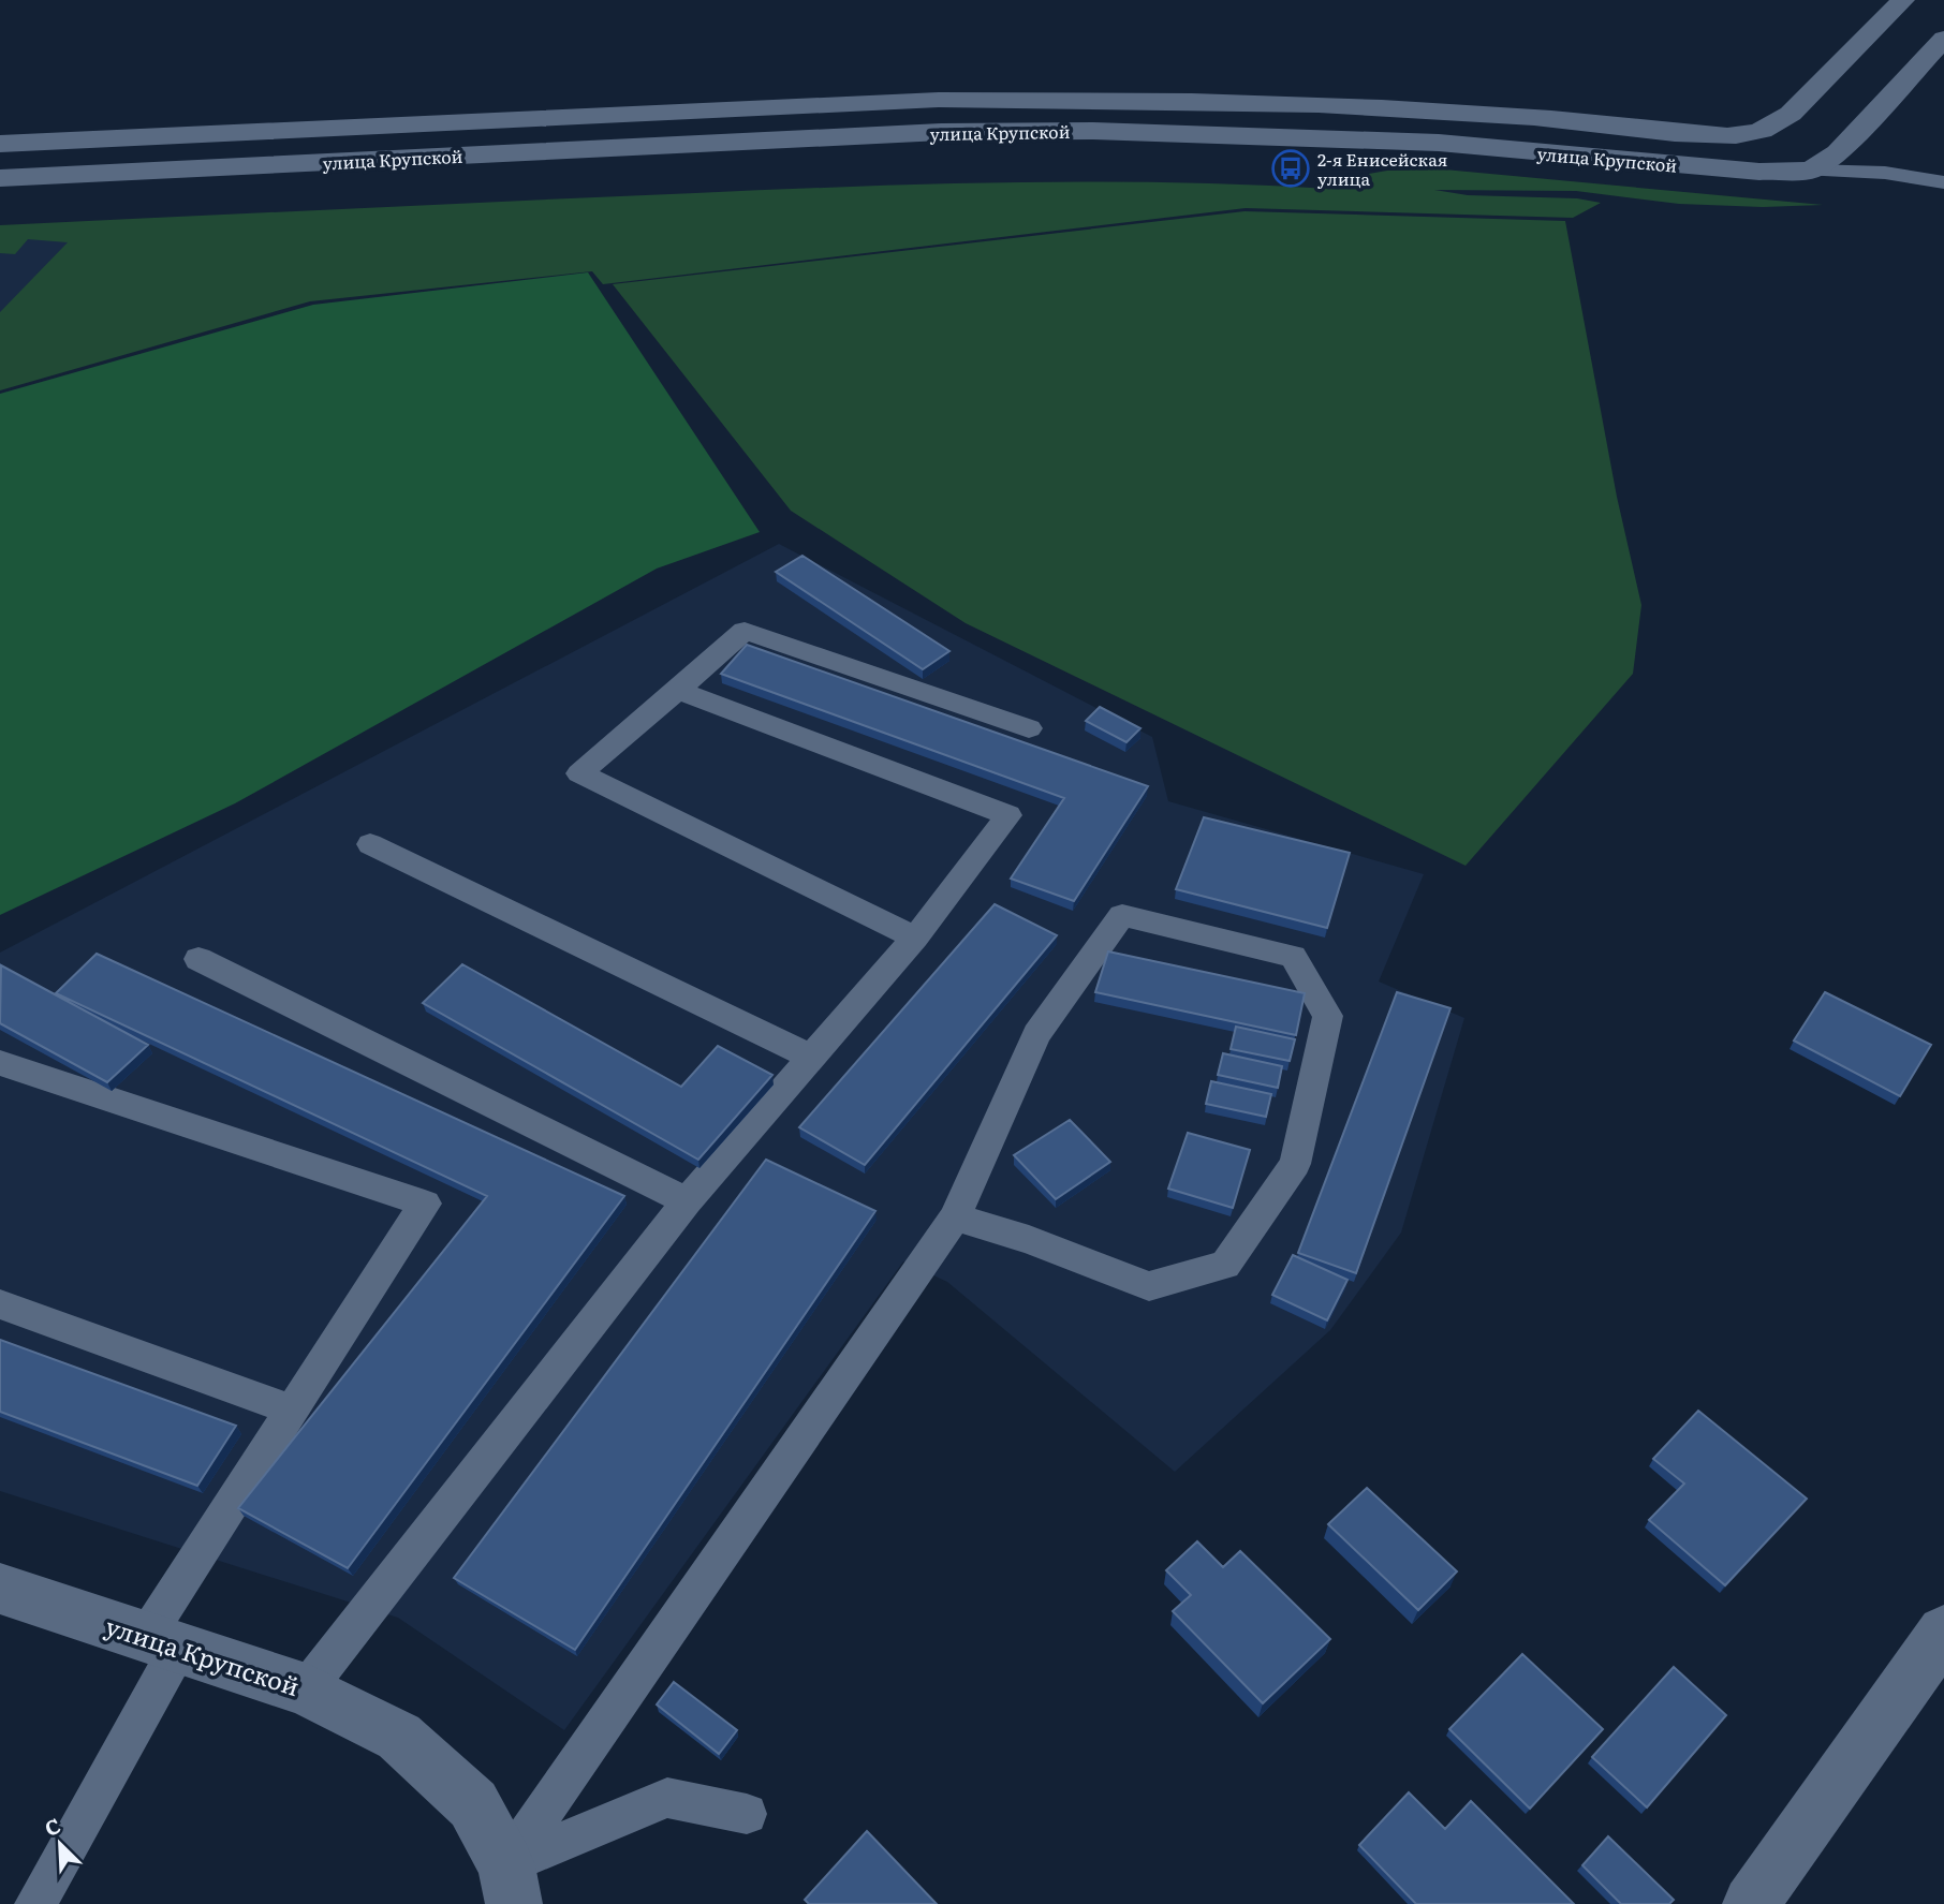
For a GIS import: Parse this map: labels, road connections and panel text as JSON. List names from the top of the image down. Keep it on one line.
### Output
{"streets":{"main road":["улица Крупской"]},"places":{"bus stop":["2-я Енисейская улица"]},"north":"top left"}
